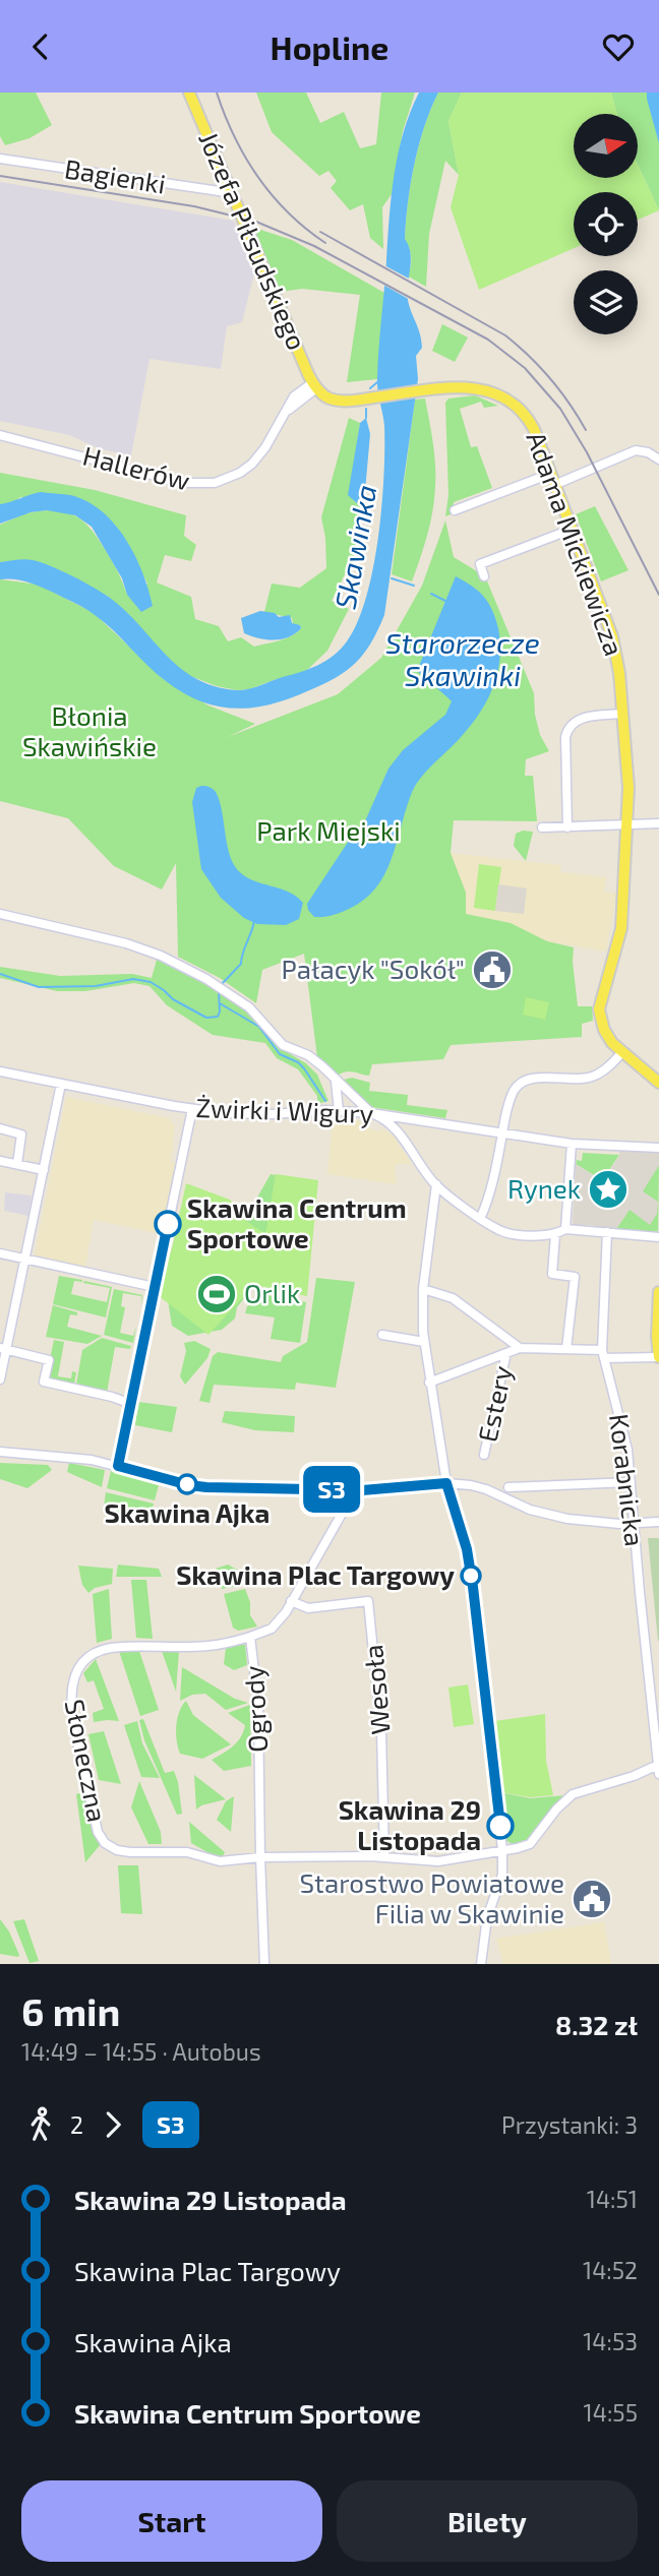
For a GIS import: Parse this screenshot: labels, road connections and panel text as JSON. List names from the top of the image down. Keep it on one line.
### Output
{"streets":{"main road":["Józefa Piłsudskiego","Adama Mickiewicza"],"street":["Bagienki","Hallerów","Żwirki i Wigury","Estery","Korabnicka","Wesoła","Ogrody","Słoneczna"]},"crossings":[["Bagienki","Józefa Piłsudskiego"],["Józefa Piłsudskiego","Hallerów"],["Józefa Piłsudskiego","Adama Mickiewicza"],["Hallerów","Adama Mickiewicza"],["Korabnicka","Słoneczna"],["Wesoła","Ogrody"],["Wesoła","Słoneczna"],["Ogrody","Słoneczna"]],"water":["Skawinka","Starorzecze Skawinki"],"parks":["Błonia Skawińskie","Park Miejski"],"places":{"public building":["Pałacyk \"Sokół\"","Starostwo Powiatowe Filia w Skawinie"],"place":["Rynek"],"other":["Skawina Centrum Sportowe","Skawina Ajka","Skawina Plac Targowy","Skawina 29 Listopada"],"sports":["Orlik"]},"lines":["bus line S3"],"north":"right","page":{"header":"Hopline","on_map":"S3","heading":["6 min","14:49 – 14:55 · Autobus","8.32 zł"],"legs":["2","S3","Przystanki: 3"],"list":[{"name":"Skawina 29 Listopada","value":"14:51"},{"name":"Skawina Plac Targowy","value":"14:52"},{"name":"Skawina Ajka","value":"14:53"},{"name":"Skawina Centrum Sportowe","value":"14:55"}],"buttons":["Start","Bilety"]}}
